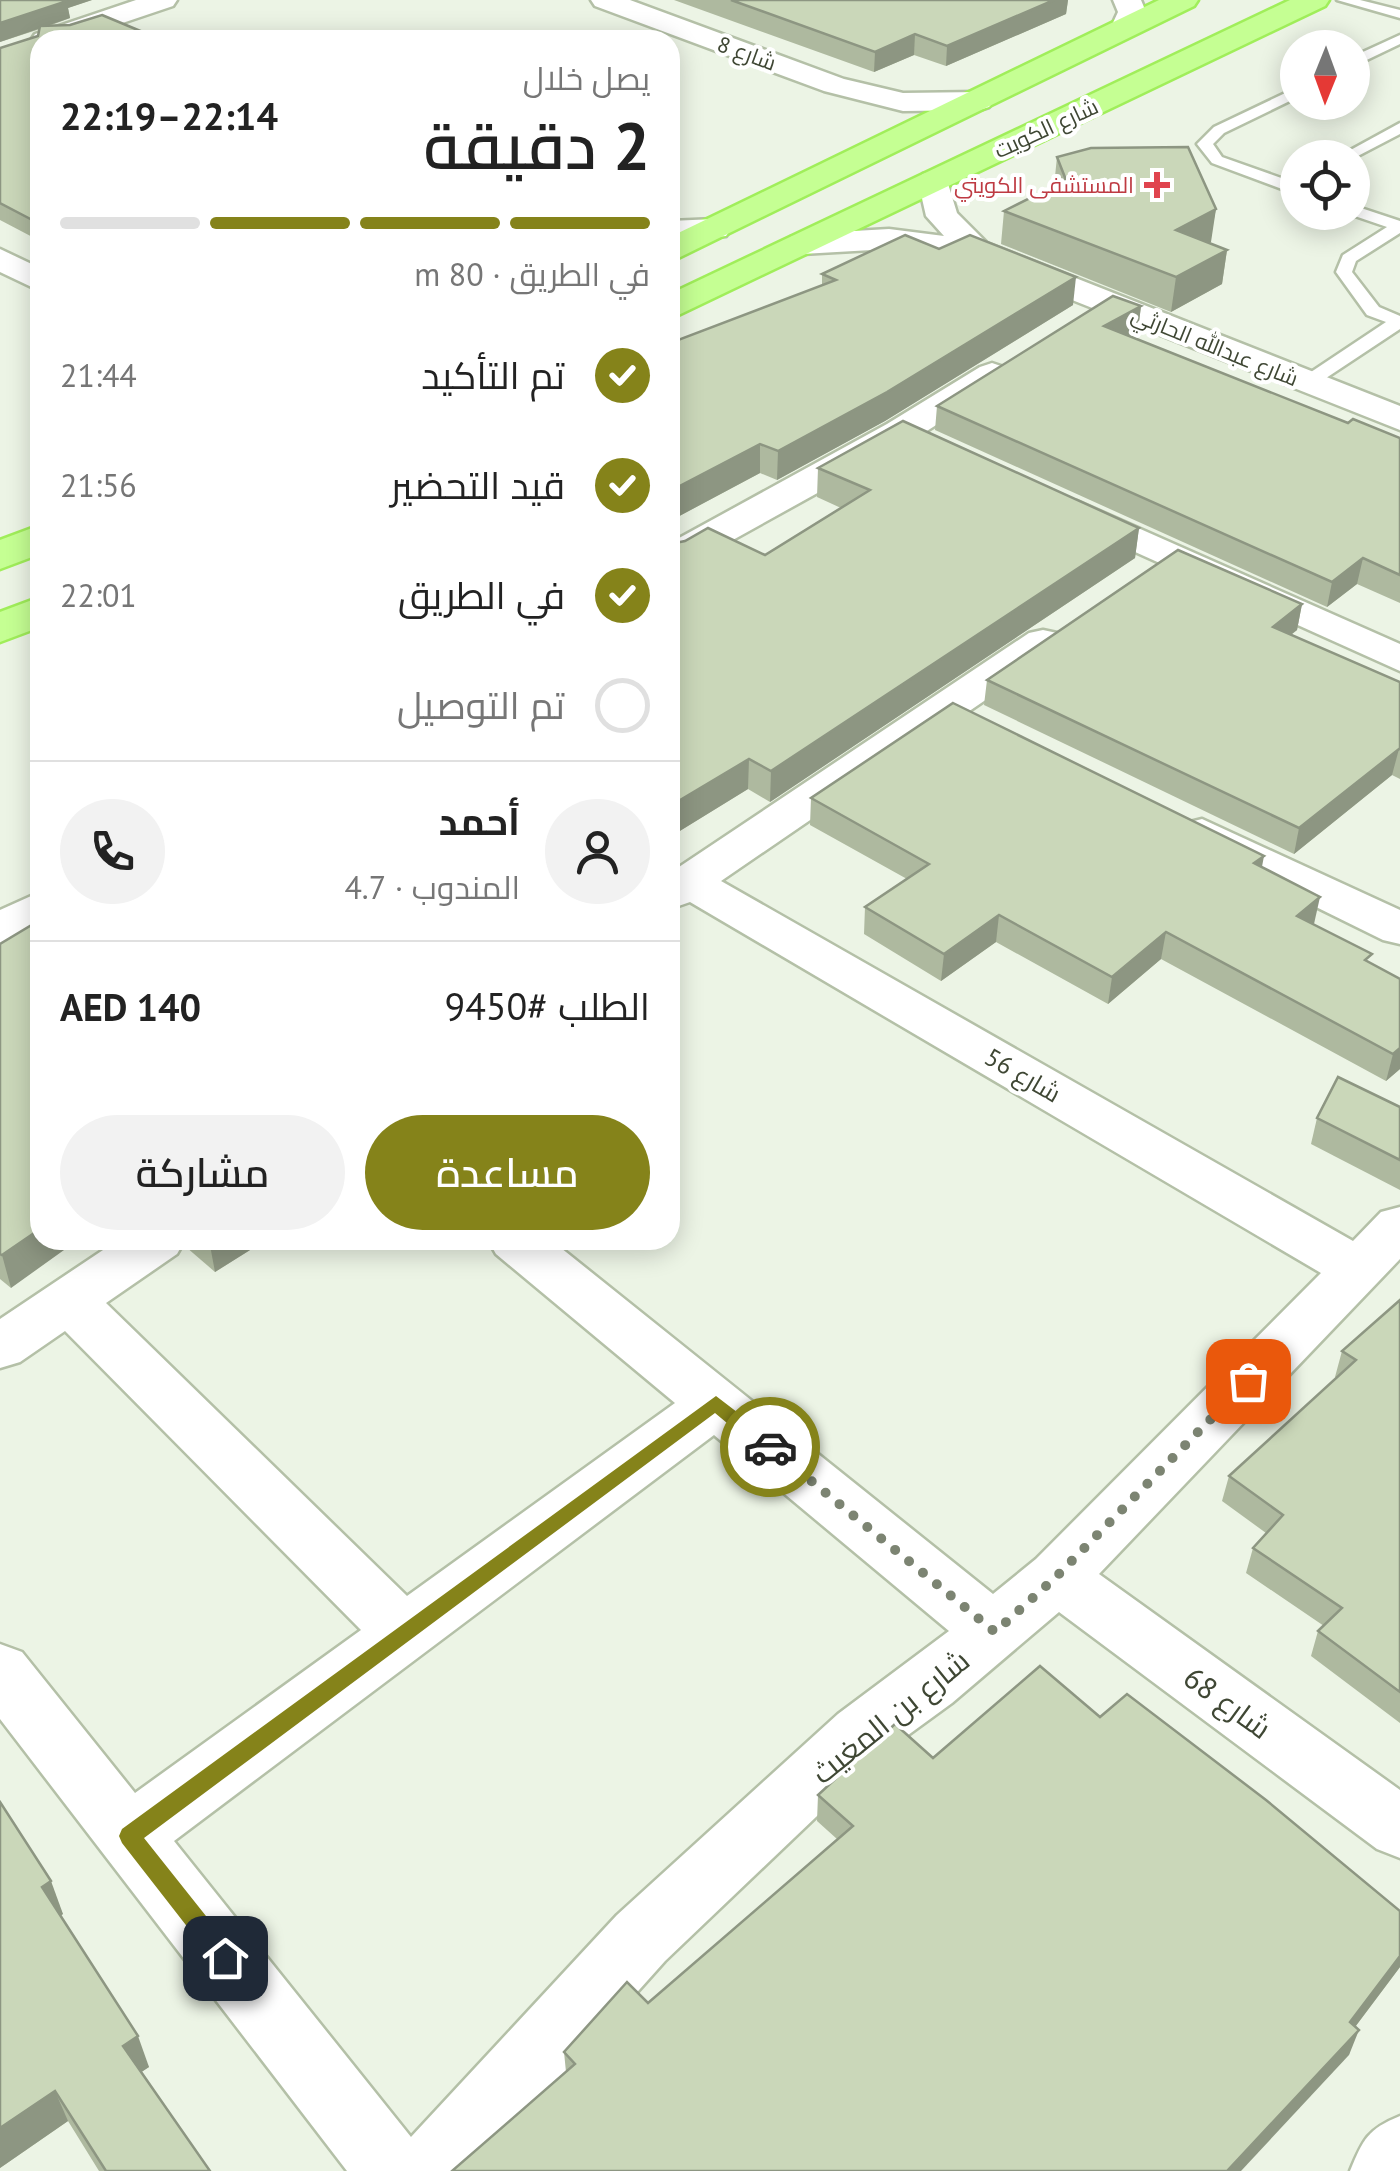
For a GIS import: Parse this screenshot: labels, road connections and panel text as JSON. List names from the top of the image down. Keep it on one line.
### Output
{"streets":{"main road":["شارع الكويت"],"street":["شارع 8","شارع عبدالله الحارثي","شارع 56","شارع 68","شارع بن المغيث"]},"crossings":[["شارع الكويت","شارع عبدالله الحارثي"],["شارع 56","شارع بن المغيث"],["شارع 68","شارع بن المغيث"]],"places":{"health":["المستشفى الكويتي"]},"north":"bottom","page":{"heading":["2 دقيقة","يصل خلال","22:14–22:19"],"panel":["أحمد","المندوب · 4.7","الطلب #9450","AED 140"],"bar":"في الطريق · 80 m","list":[["تم التأكيد","21:44"],["قيد التحضير","21:56"],["في الطريق","22:01"],"تم التوصيل"],"buttons":["مساعدة","مشاركة"]}}
